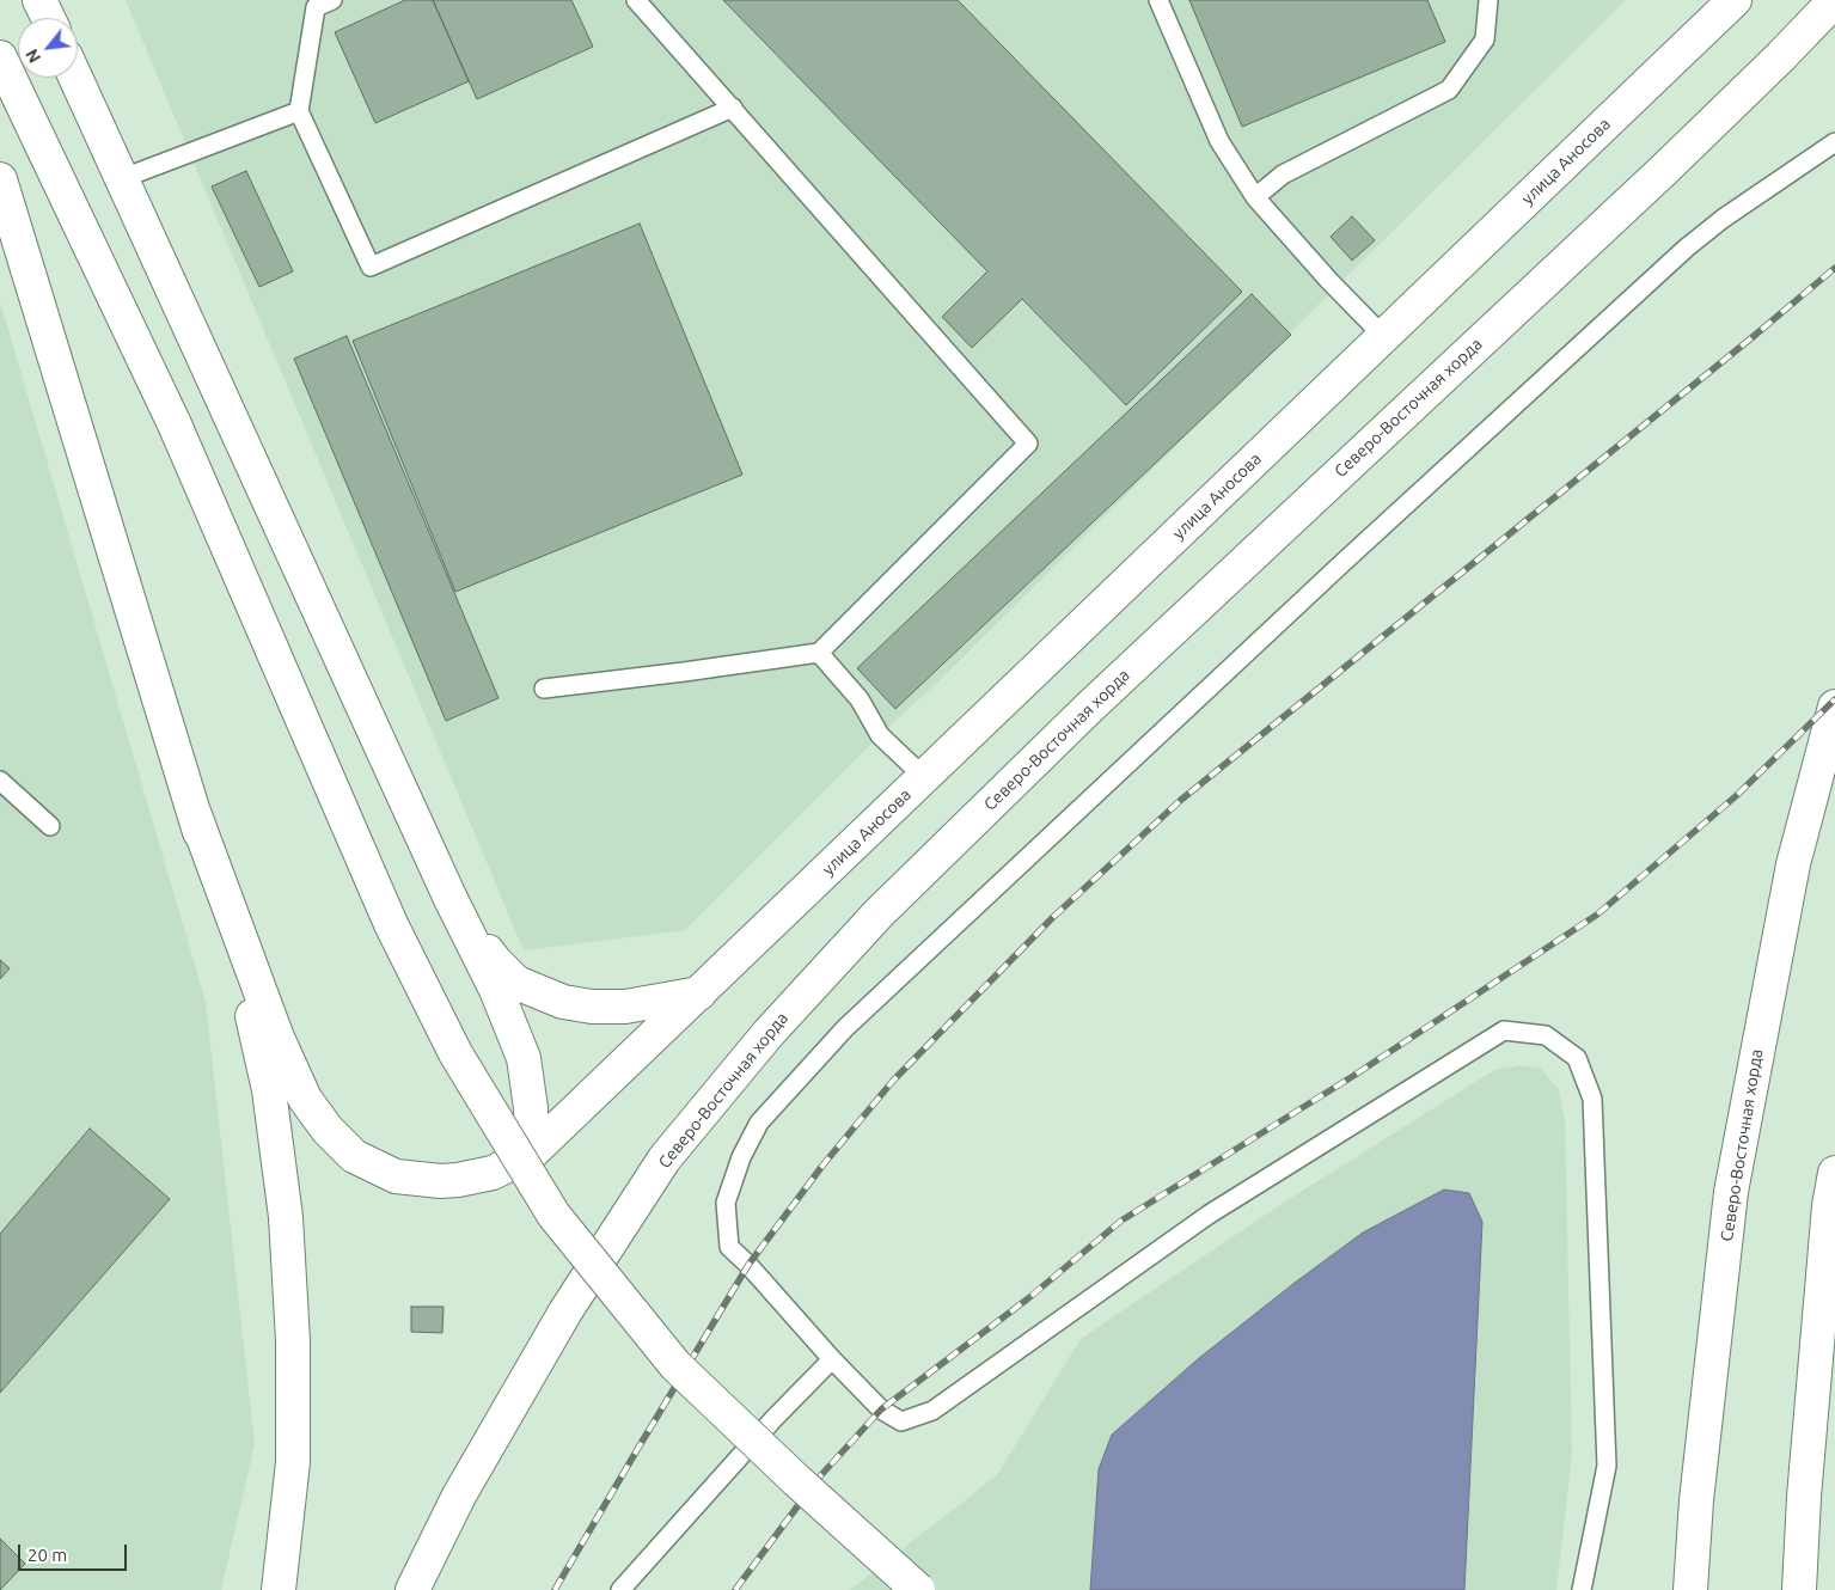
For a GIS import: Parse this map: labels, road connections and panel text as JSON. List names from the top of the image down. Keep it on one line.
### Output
{"streets":{"main road":["улица Аносова","Северо-Восточная хорда"]},"scale_bar":"20 m","north":"bottom left"}
